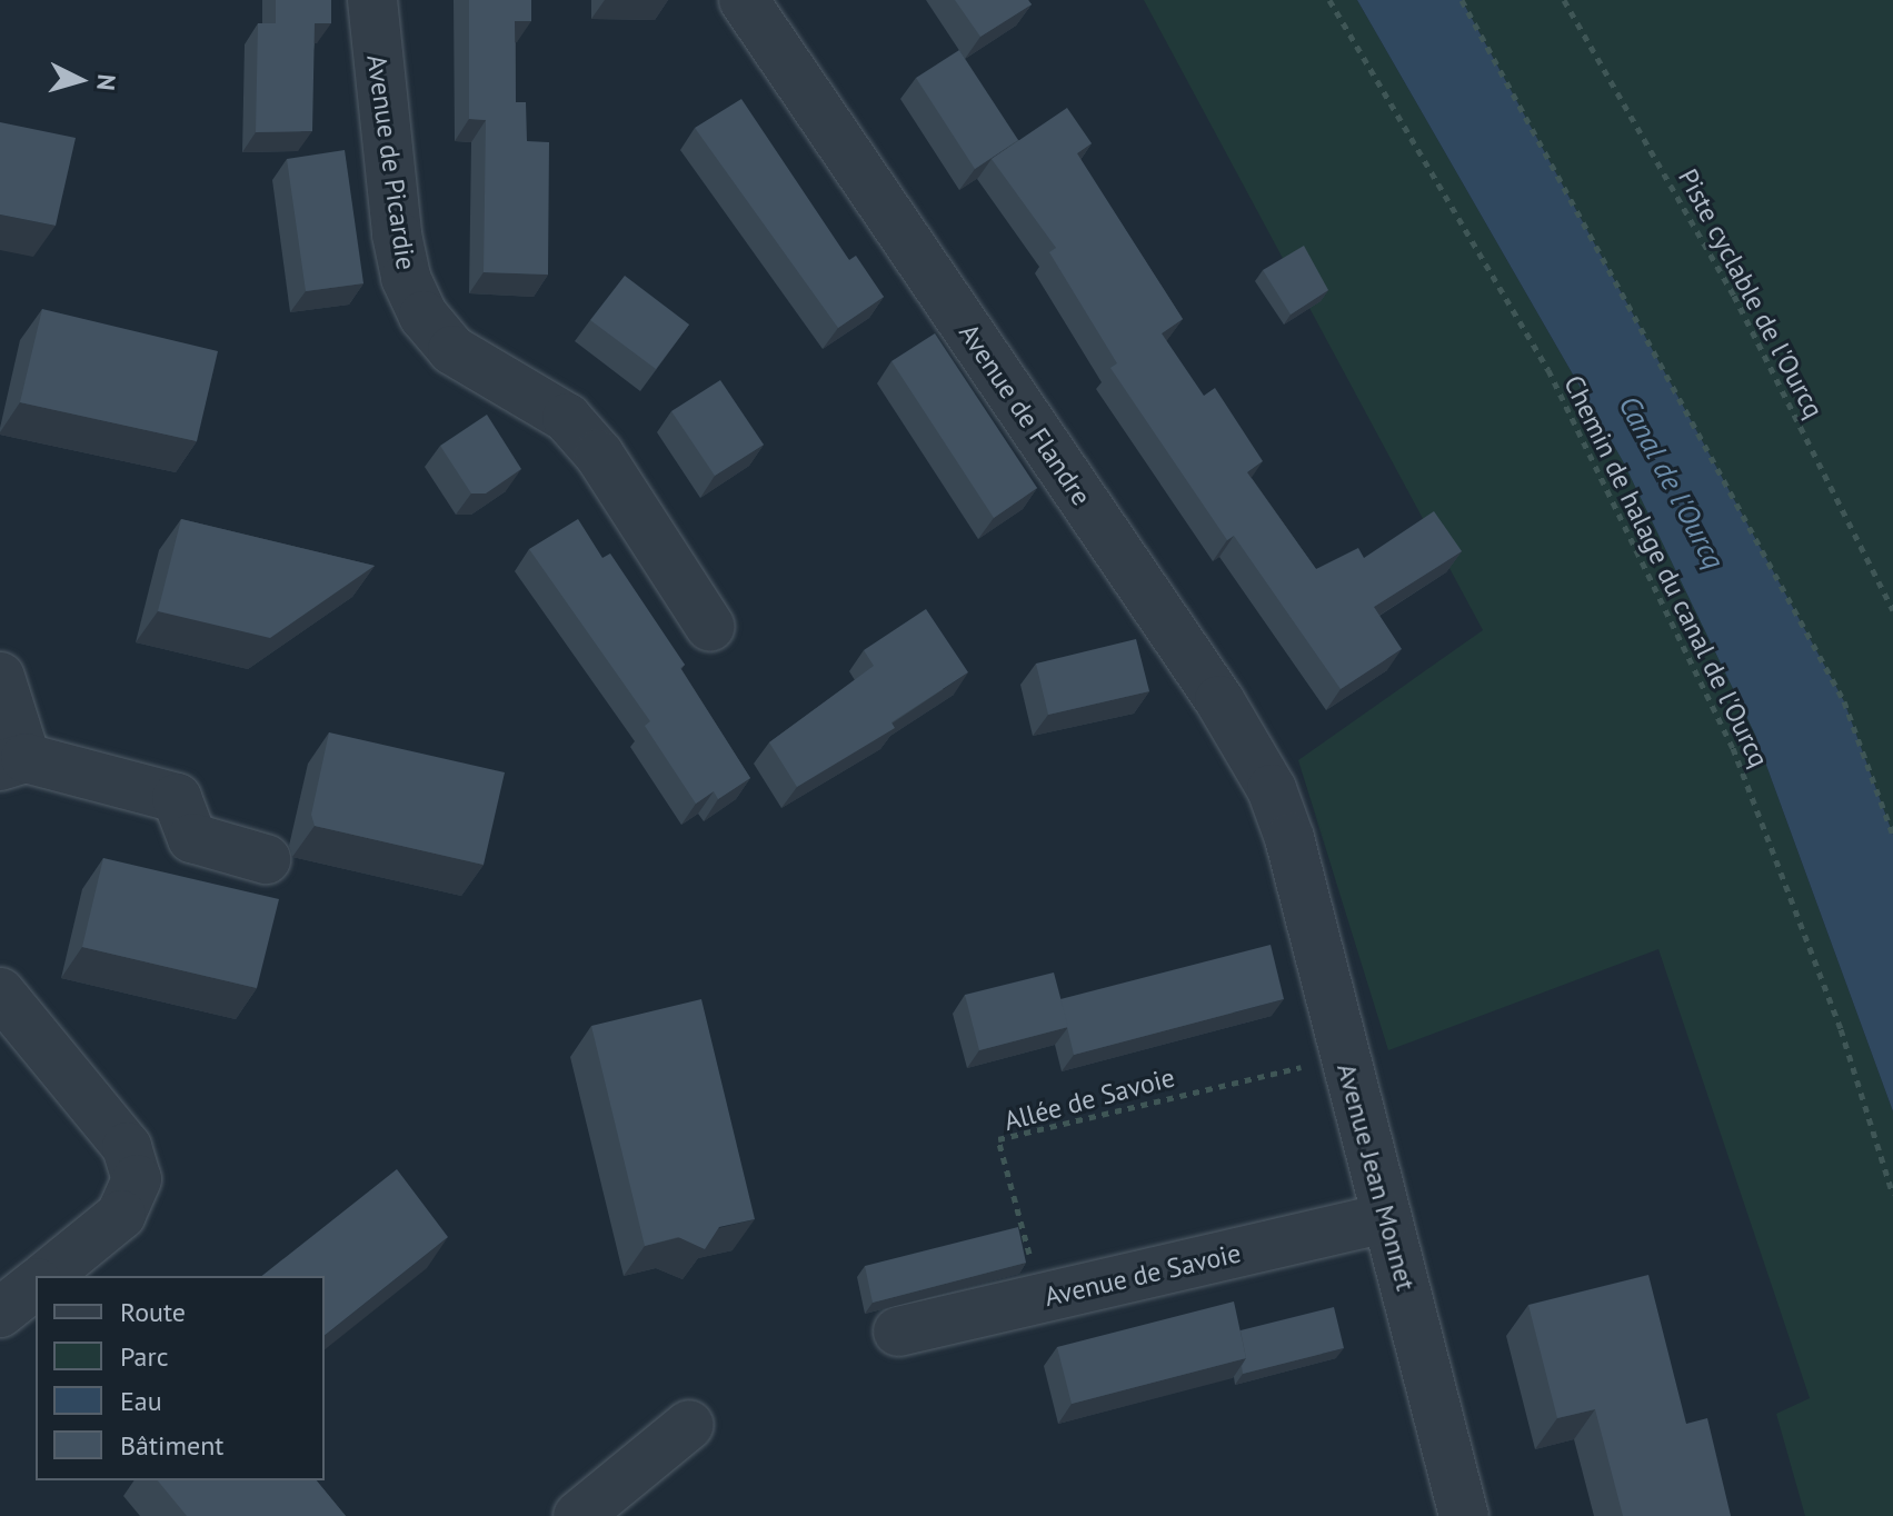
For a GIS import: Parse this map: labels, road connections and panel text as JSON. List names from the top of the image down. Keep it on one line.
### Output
{"streets":{"street":["Avenue de Picardie","Avenue de Flandre","Avenue Jean Monnet","Avenue de Savoie"],"path":["Piste cyclable de l'Ourcq","Chemin de halage du canal de l'Ourcq","Allée de Savoie"]},"crossings":[["Avenue de Flandre","Avenue Jean Monnet"],["Allée de Savoie","Avenue Jean Monnet"],["Allée de Savoie","Avenue de Savoie"],["Avenue Jean Monnet","Avenue de Savoie"]],"water":["Canal de l'Ourcq"],"legend":["Route","Parc","Eau","Bâtiment"],"north":"right"}
